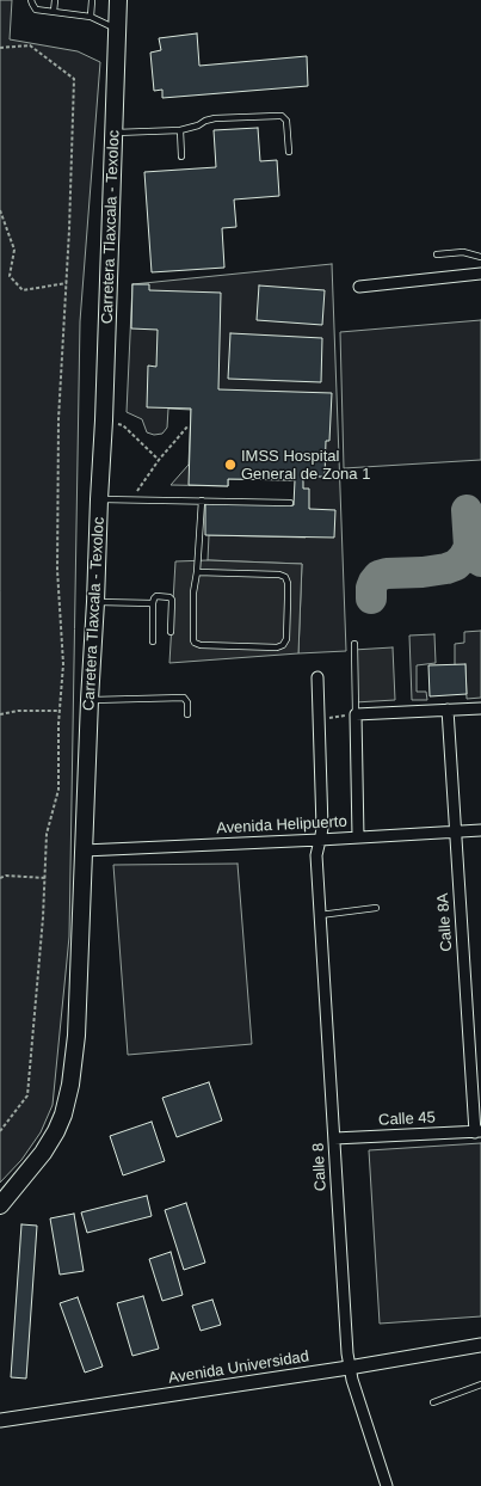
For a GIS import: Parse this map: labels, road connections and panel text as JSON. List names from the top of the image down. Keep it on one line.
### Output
{"streets":{"main road":["Carretera Tlaxcala - Texoloc"],"street":["Avenida Helipuerto","Calle 8A","Calle 45","Calle 8","Avenida Universidad"]},"crossings":[["Carretera Tlaxcala - Texoloc","Avenida Helipuerto"],["Avenida Helipuerto","Calle 8A"],["Avenida Helipuerto","Calle 8"],["Calle 8A","Calle 45"],["Calle 45","Calle 8"],["Calle 8","Avenida Universidad"]],"places":["IMSS Hospital General de Zona 1"]}
